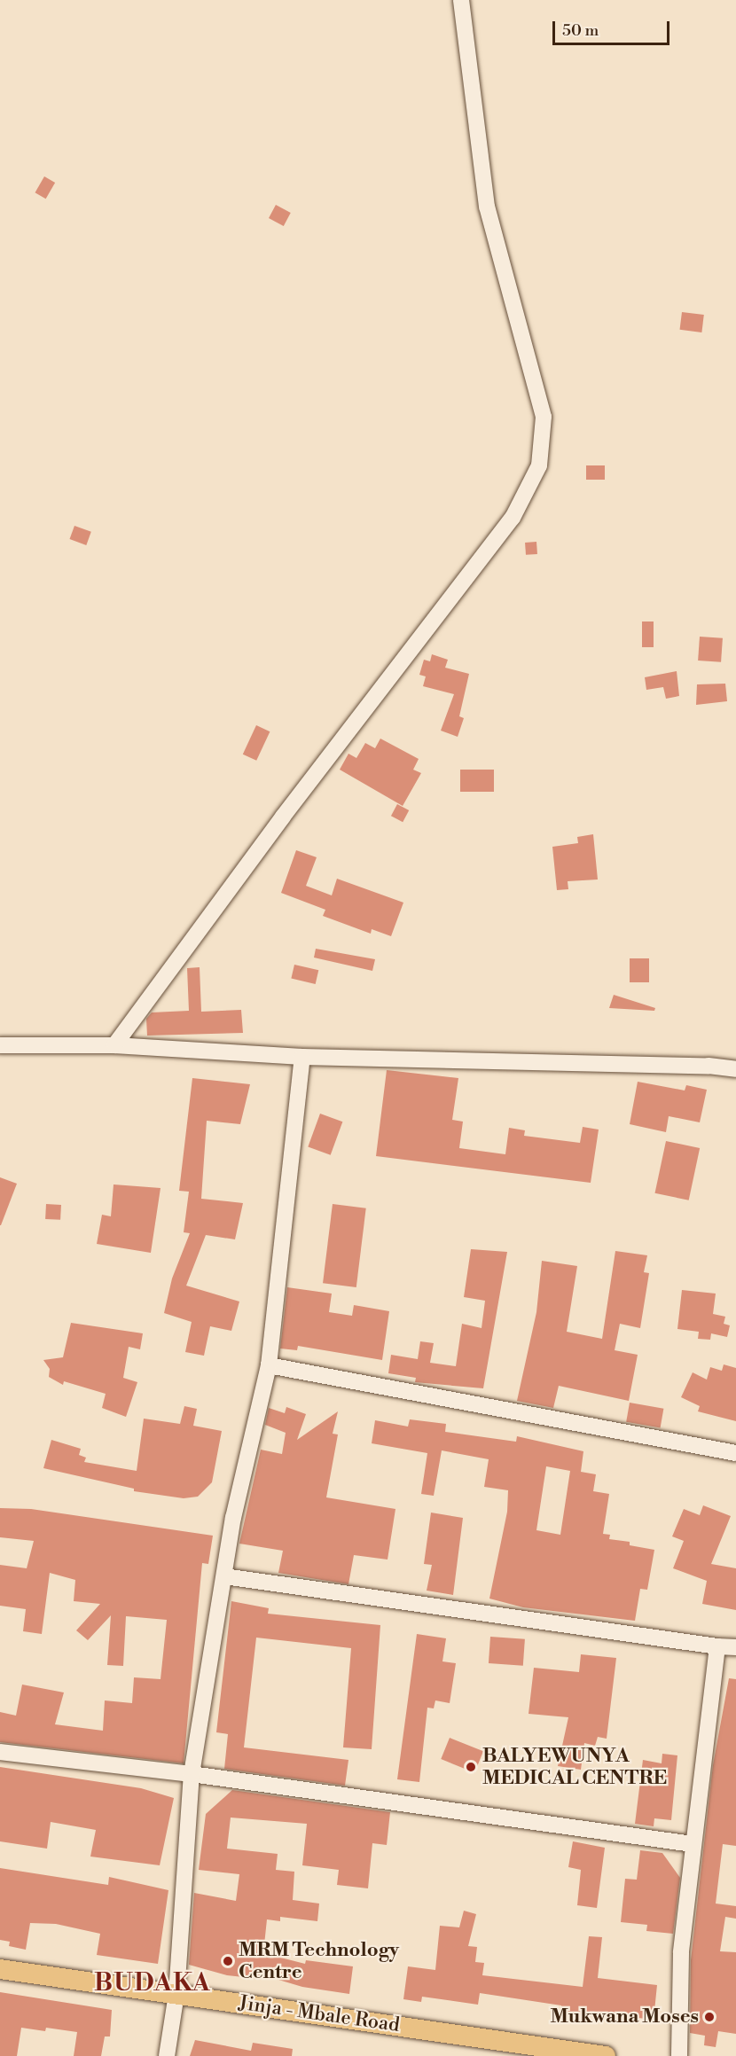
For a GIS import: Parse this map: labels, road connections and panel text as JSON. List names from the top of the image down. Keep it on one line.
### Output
{"streets":{"main road":["Jinja - Mbale Road"]},"districts":["BUDAKA"],"places":["BALYEWUNYA MEDICAL CENTRE","MRM Technology Centre","Mukwana Moses"],"scale_bar":"50 m"}
